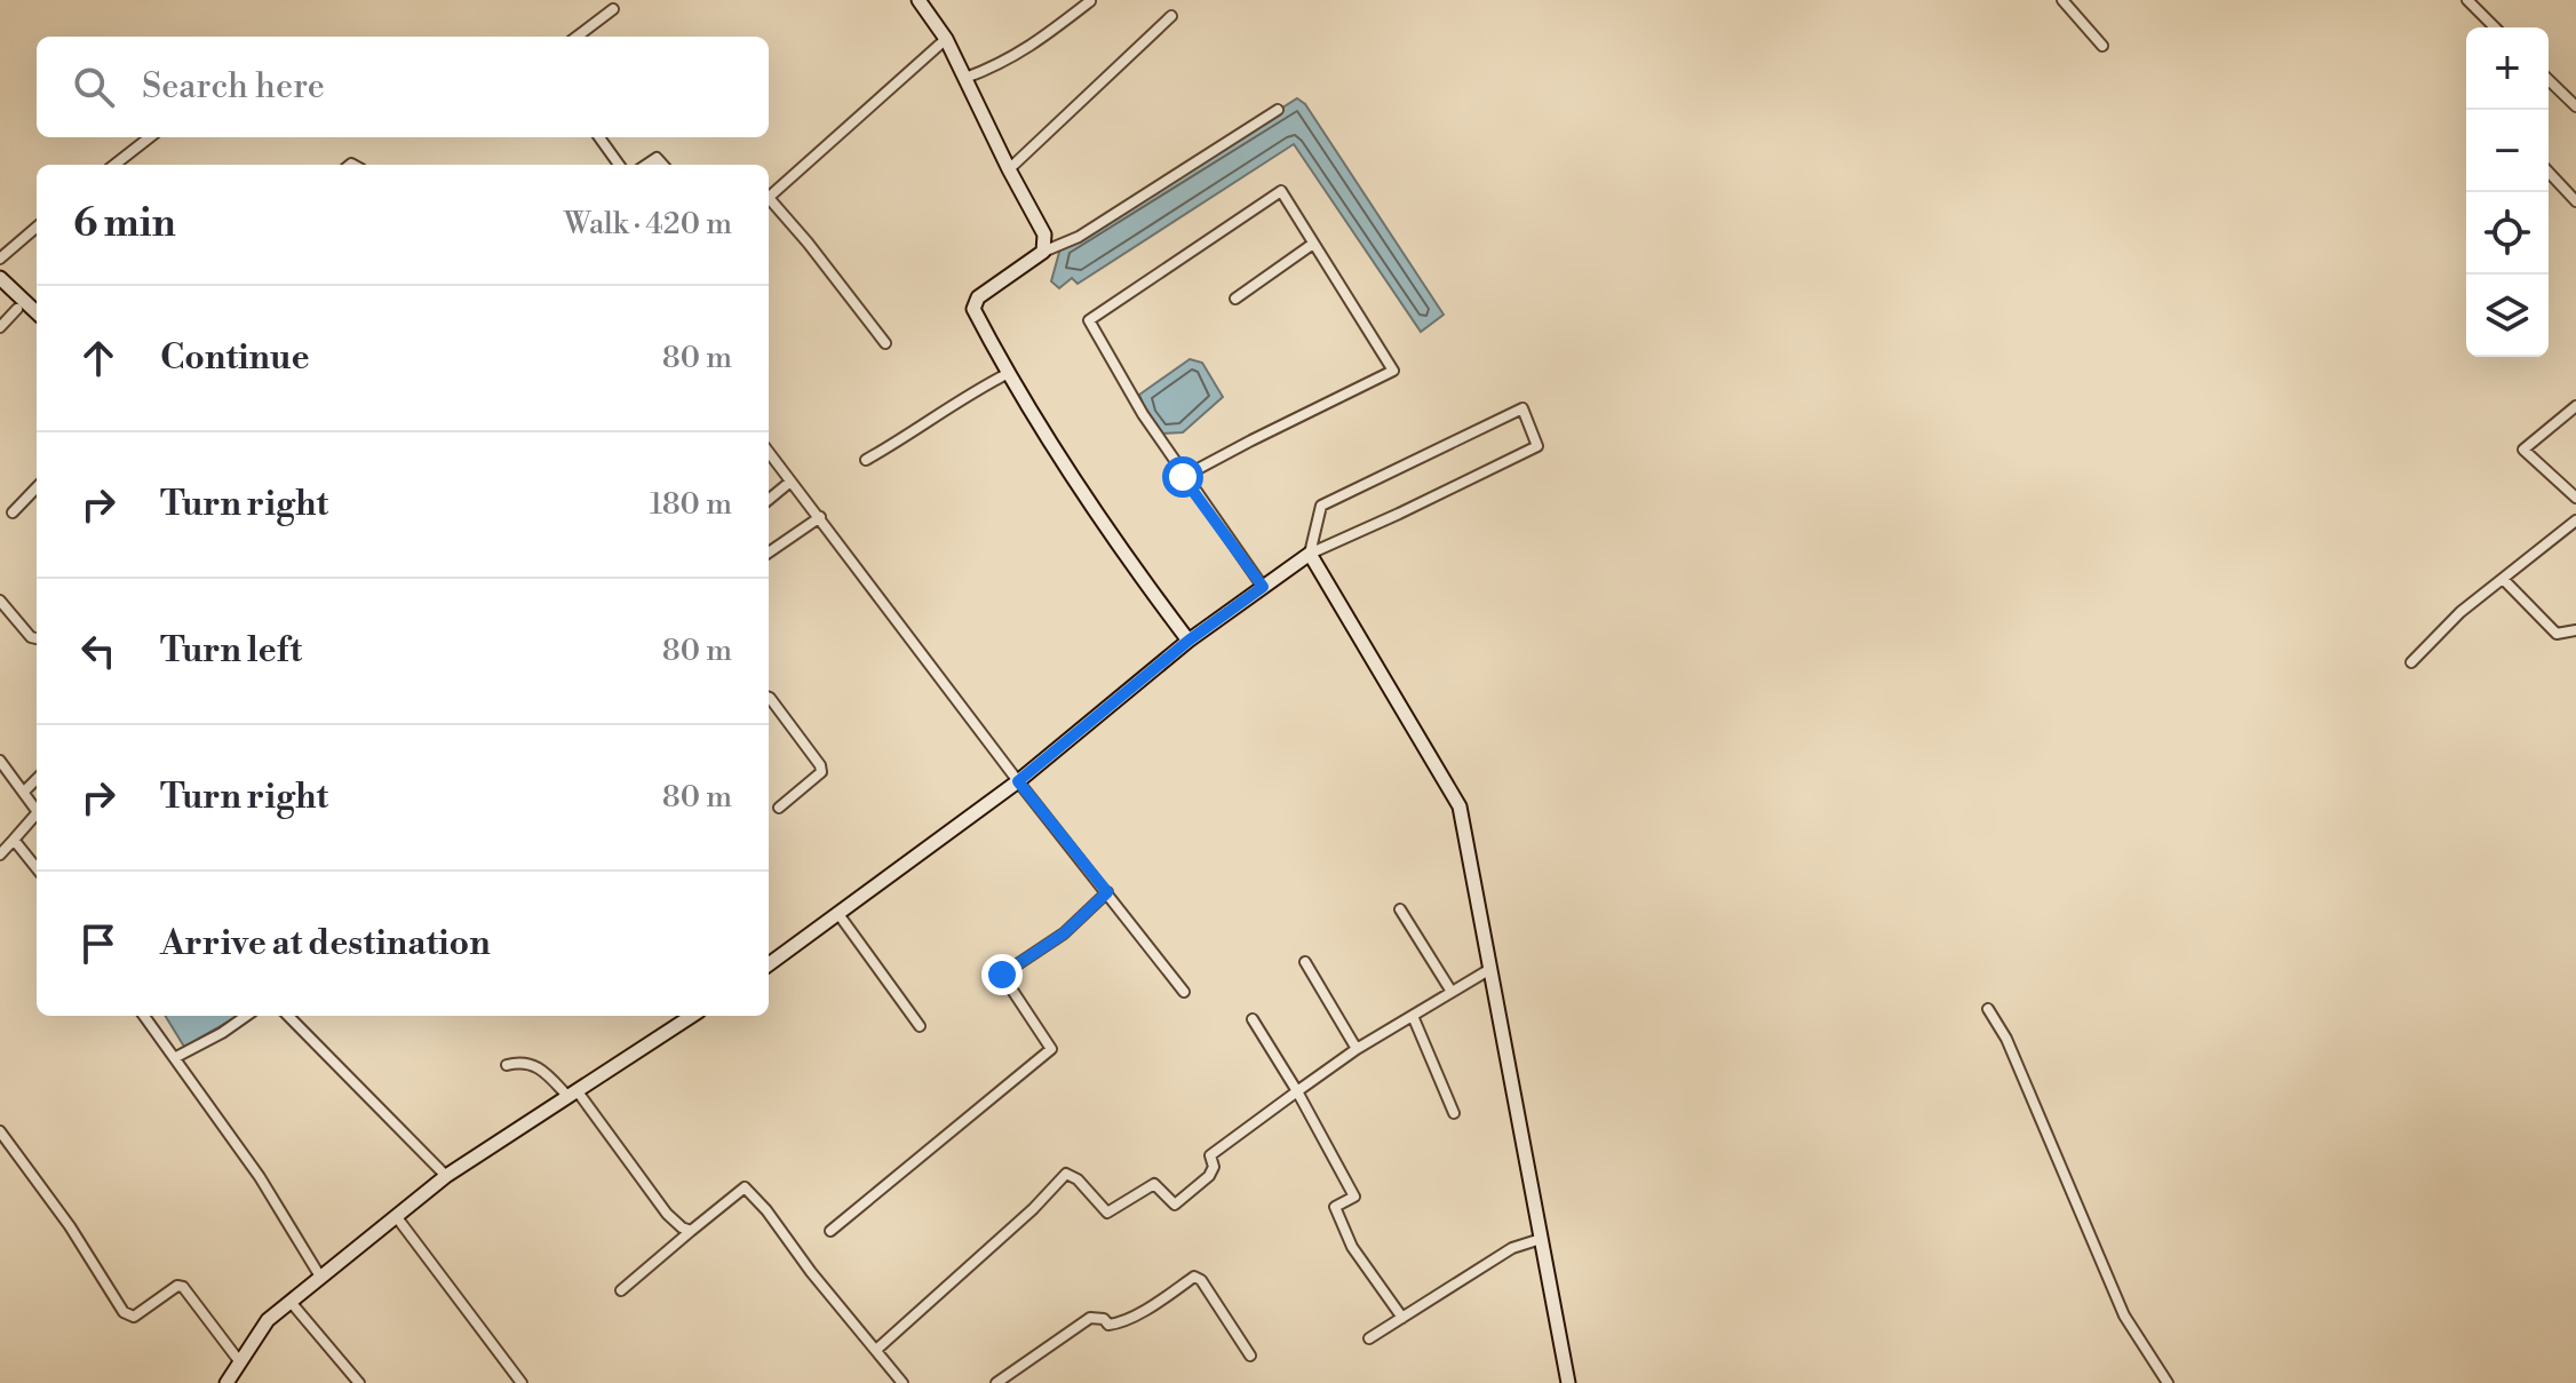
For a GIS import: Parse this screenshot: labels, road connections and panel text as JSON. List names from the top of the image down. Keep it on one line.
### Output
{"page":{"map_buttons":["+","−"],"search":"Search here","heading":["6 min","Walk · 420 m"],"list":[["Continue","80 m"],["Turn right","180 m"],["Turn left","80 m"],["Turn right","80 m"],"Arrive at destination"]}}
